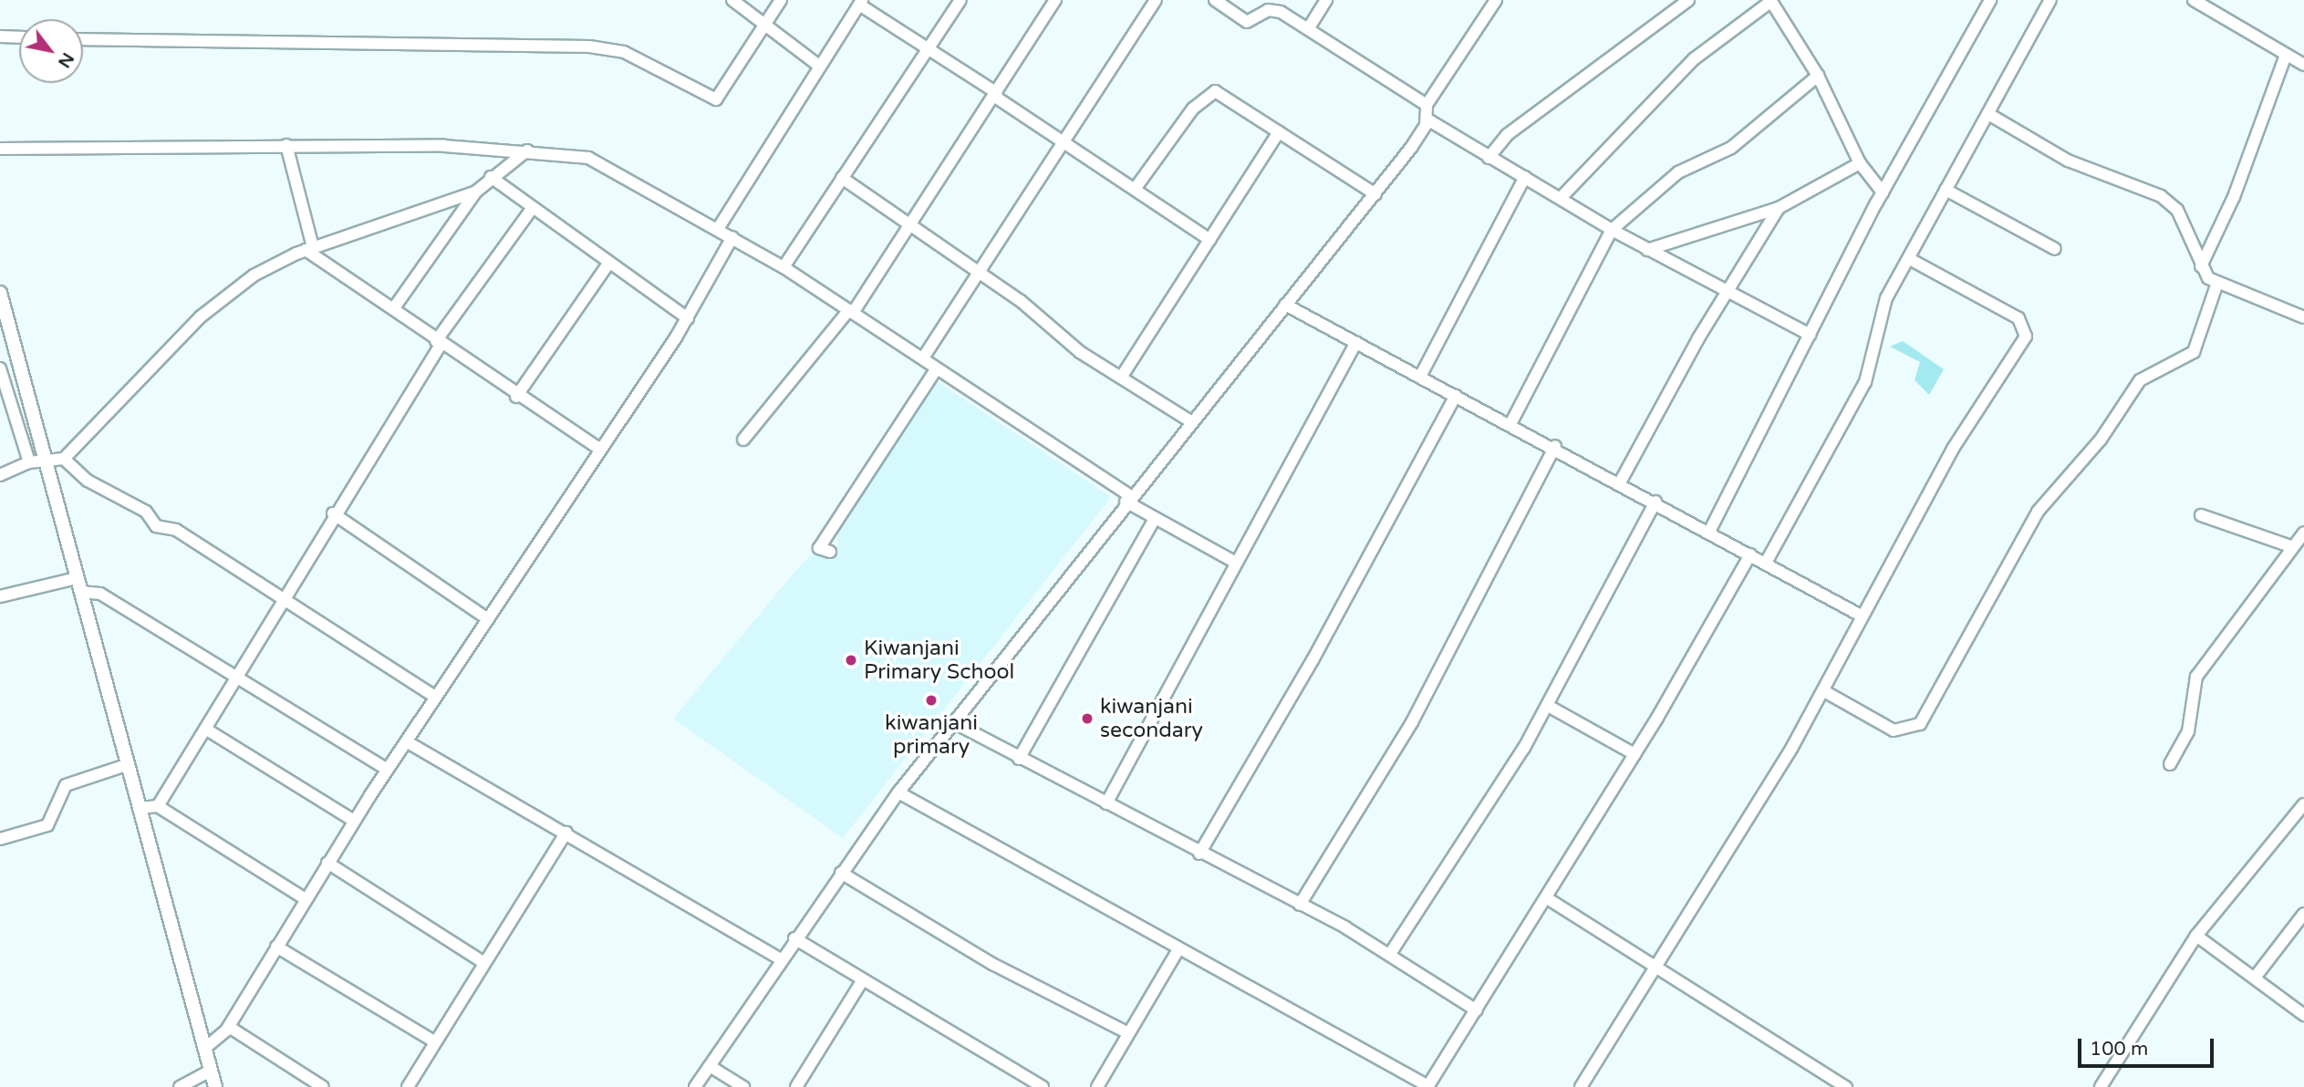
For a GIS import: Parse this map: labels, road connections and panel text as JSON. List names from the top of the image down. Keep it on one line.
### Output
{"places":["Kiwanjani Primary School","kiwanjani primary","kiwanjani secondary"],"scale_bar":"100 m","north":"bottom right"}
